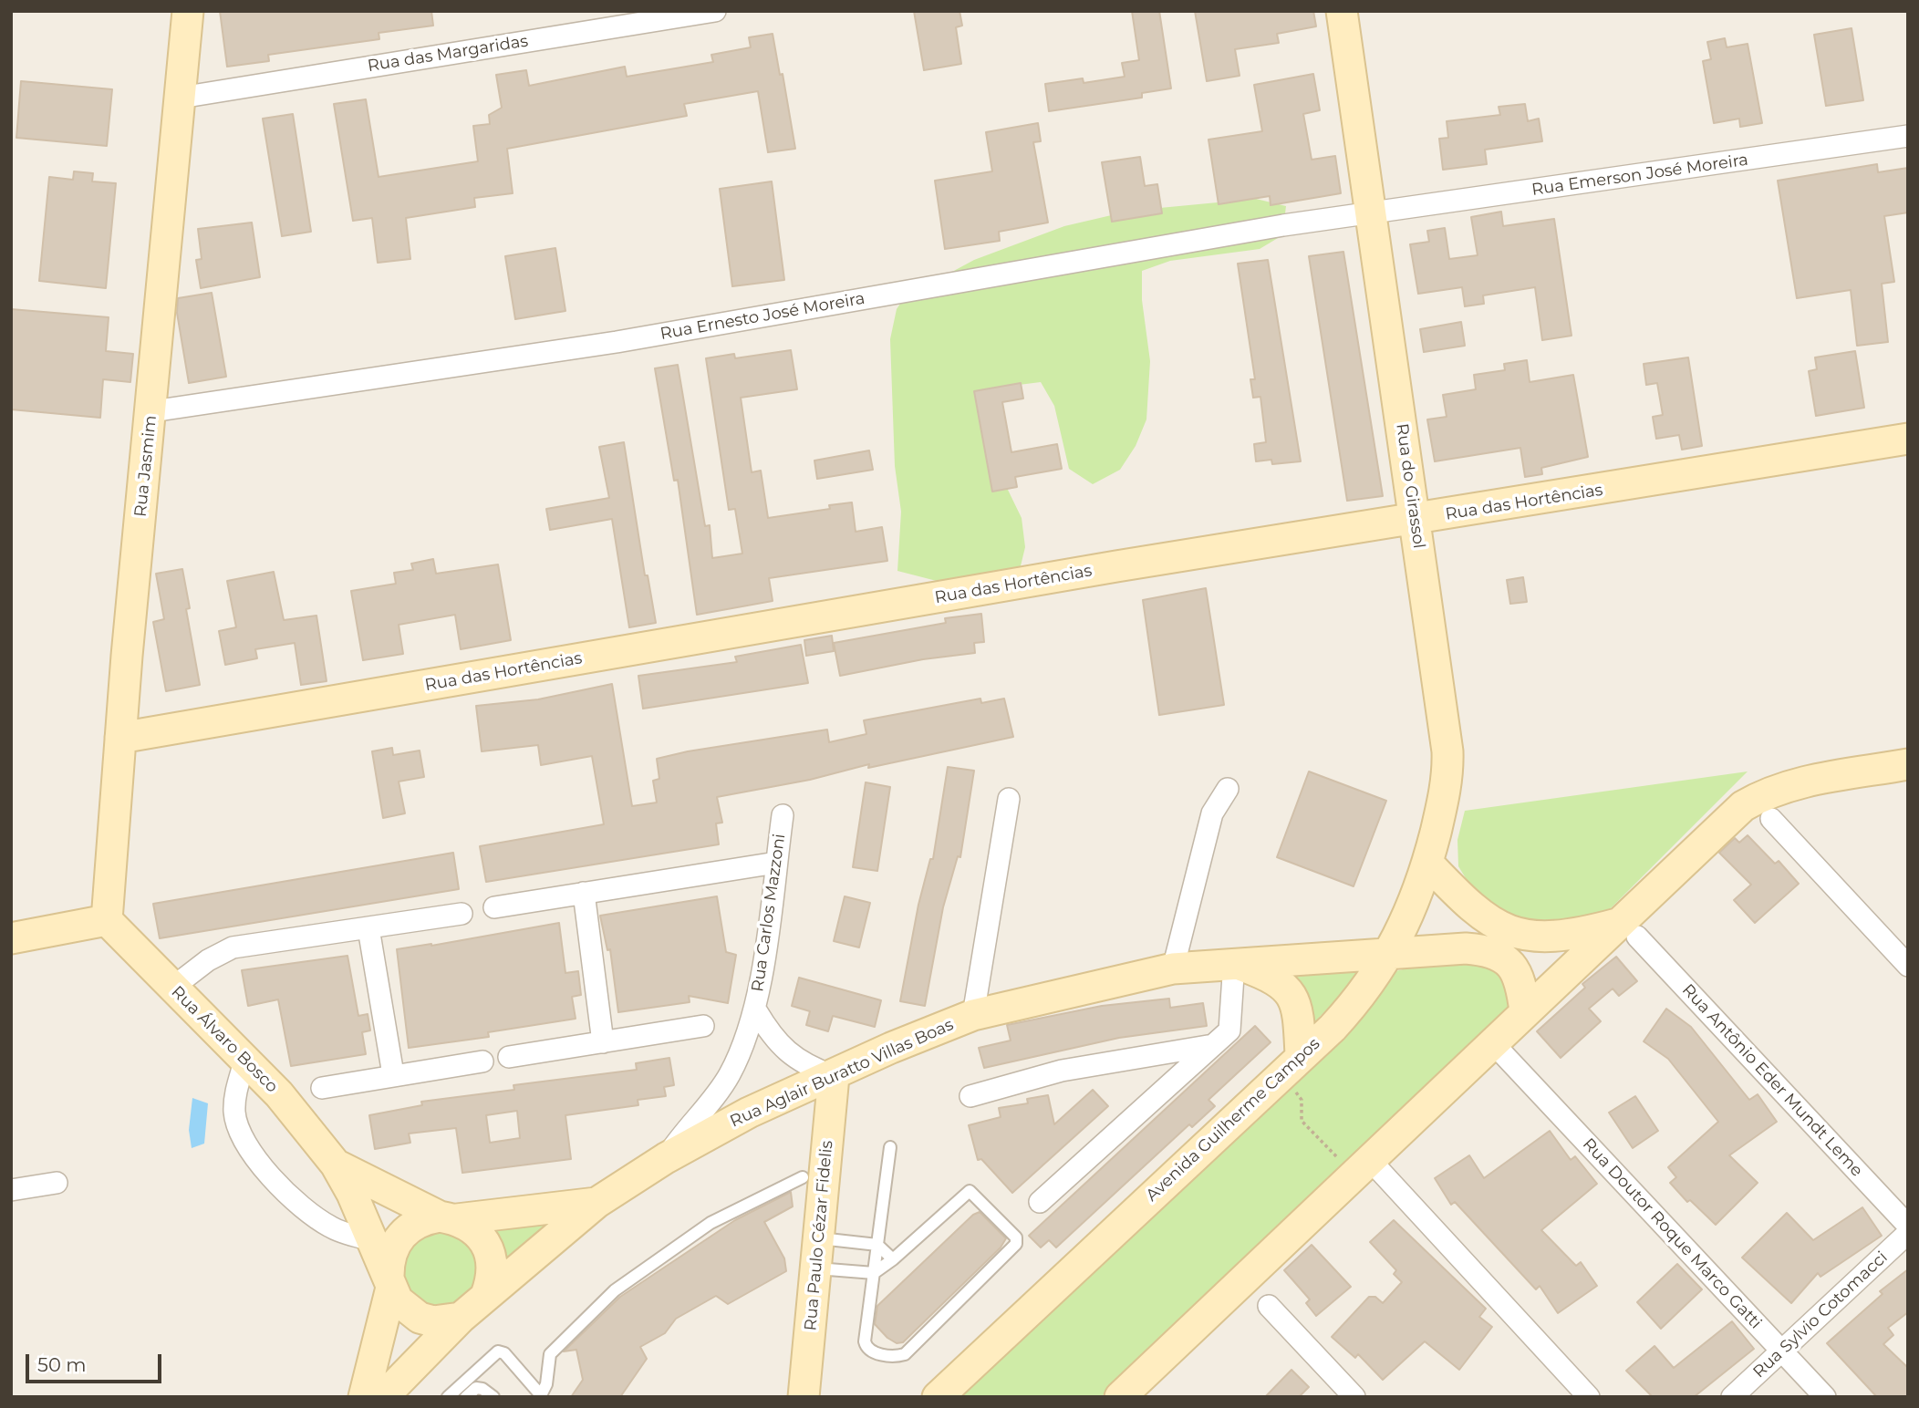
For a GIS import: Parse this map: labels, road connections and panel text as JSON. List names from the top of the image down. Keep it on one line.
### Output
{"streets":{"main road":["Rua Jasmim","Rua do Girassol","Rua das Hortências","Rua Álvaro Bosco","Rua Aglair Buratto Villas Boas","Avenida Guilherme Campos","Rua Paulo Cézar Fidelis"],"street":["Rua das Margaridas","Rua Emerson José Moreira","Rua Ernesto José Moreira","Rua Carlos Mazzoni","Rua Antônio Eder Mundt Leme","Rua Doutor Roque Marco Gatti","Rua Sylvio Cotomacci"]},"crossings":[["Rua das Margaridas","Rua Jasmim"],["Rua Emerson José Moreira","Rua Ernesto José Moreira"],["Rua Emerson José Moreira","Rua do Girassol"],["Rua Ernesto José Moreira","Rua Jasmim"],["Rua Ernesto José Moreira","Rua do Girassol"],["Rua Jasmim","Rua das Hortências"],["Rua Jasmim","Rua Álvaro Bosco"],["Rua do Girassol","Rua das Hortências"],["Rua do Girassol","Rua Aglair Buratto Villas Boas"],["Rua do Girassol","Avenida Guilherme Campos"],["Rua Carlos Mazzoni","Rua Aglair Buratto Villas Boas"],["Rua Carlos Mazzoni","Rua Paulo Cézar Fidelis"],["Rua Álvaro Bosco","Rua Aglair Buratto Villas Boas"],["Rua Aglair Buratto Villas Boas","Avenida Guilherme Campos"],["Rua Aglair Buratto Villas Boas","Rua Paulo Cézar Fidelis"],["Rua Doutor Roque Marco Gatti","Rua Sylvio Cotomacci"]],"scale_bar":"50 m"}
